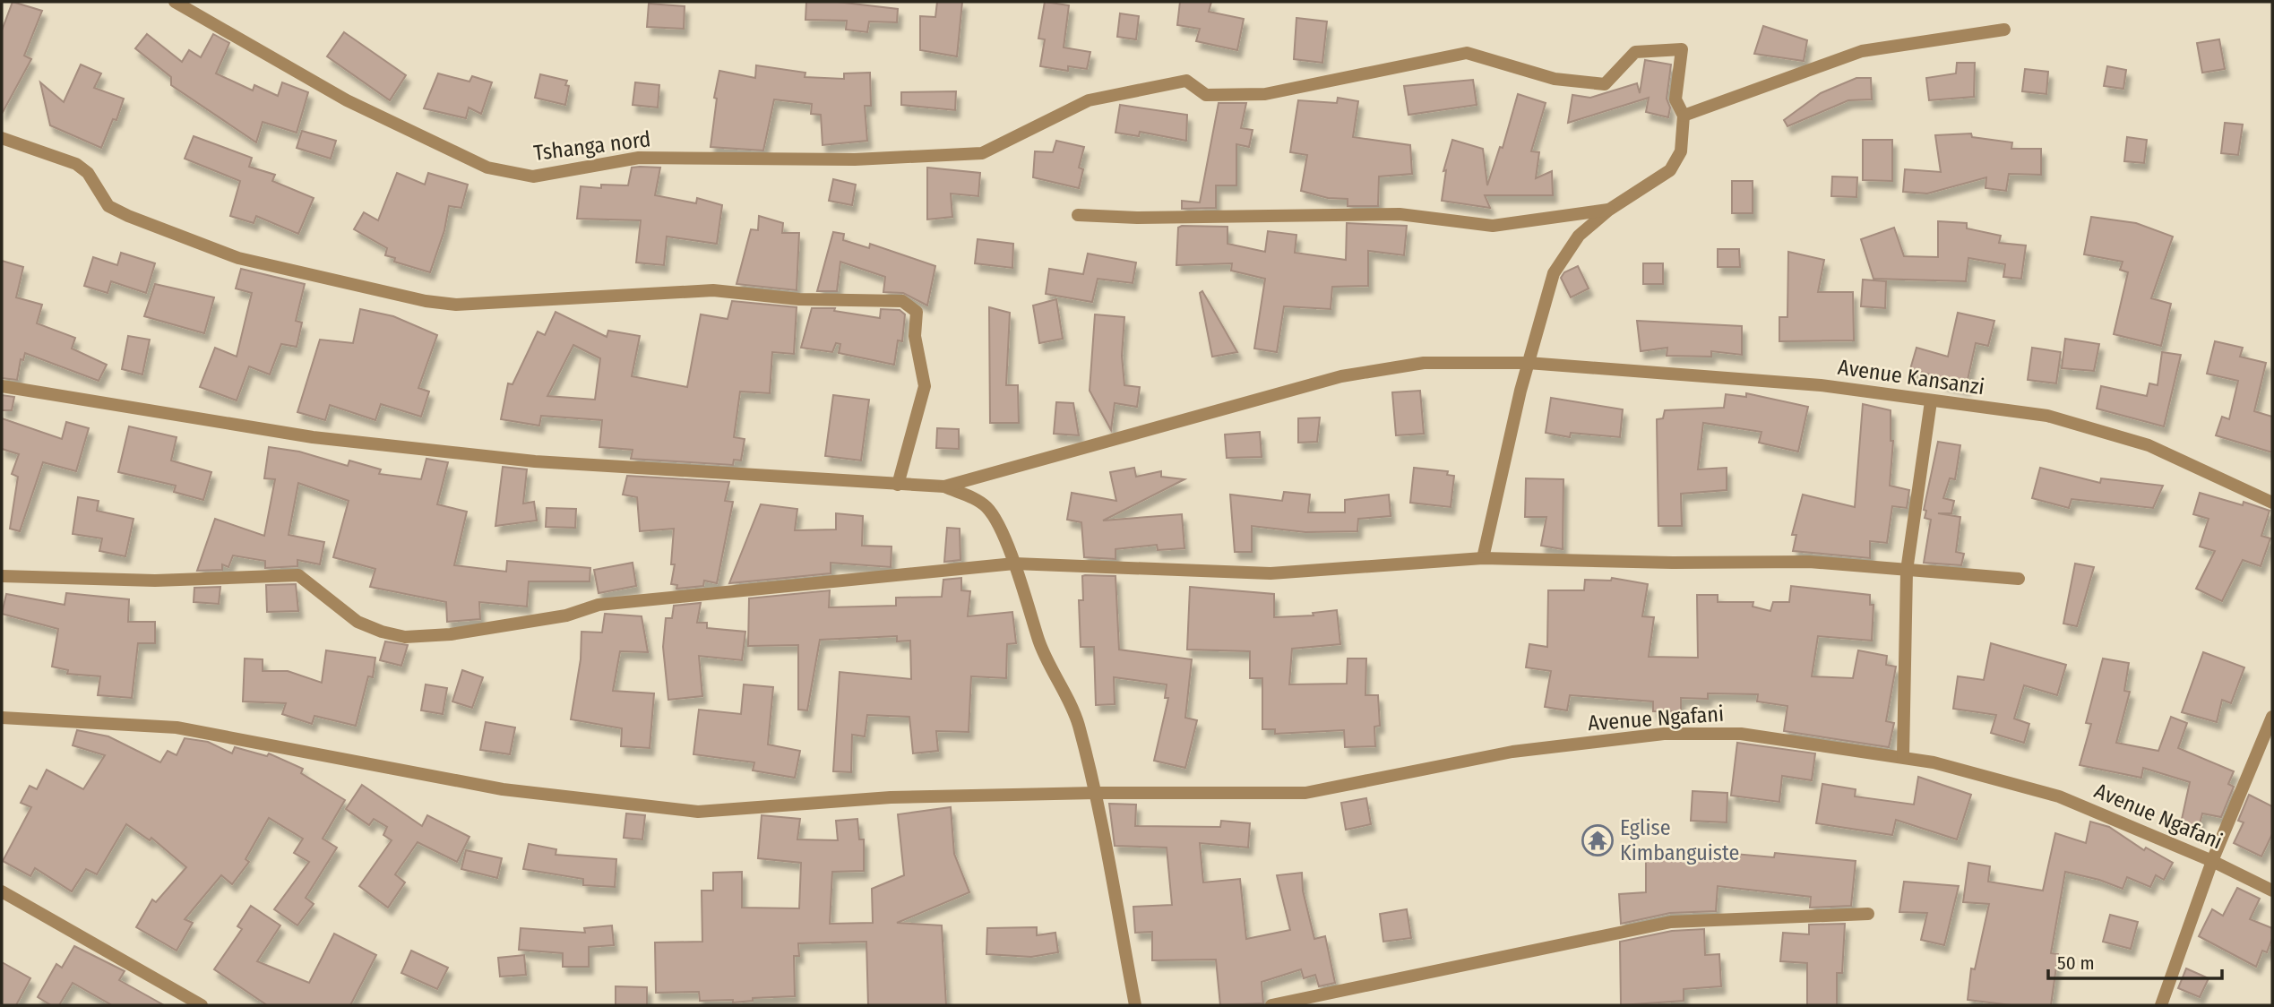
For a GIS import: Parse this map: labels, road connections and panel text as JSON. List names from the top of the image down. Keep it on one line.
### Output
{"streets":{"street":["Tshanga nord","Avenue Kansanzi","Avenue Ngafani"]},"places":{"temple":["Eglise Kimbanguiste"]},"scale_bar":"50 m"}
